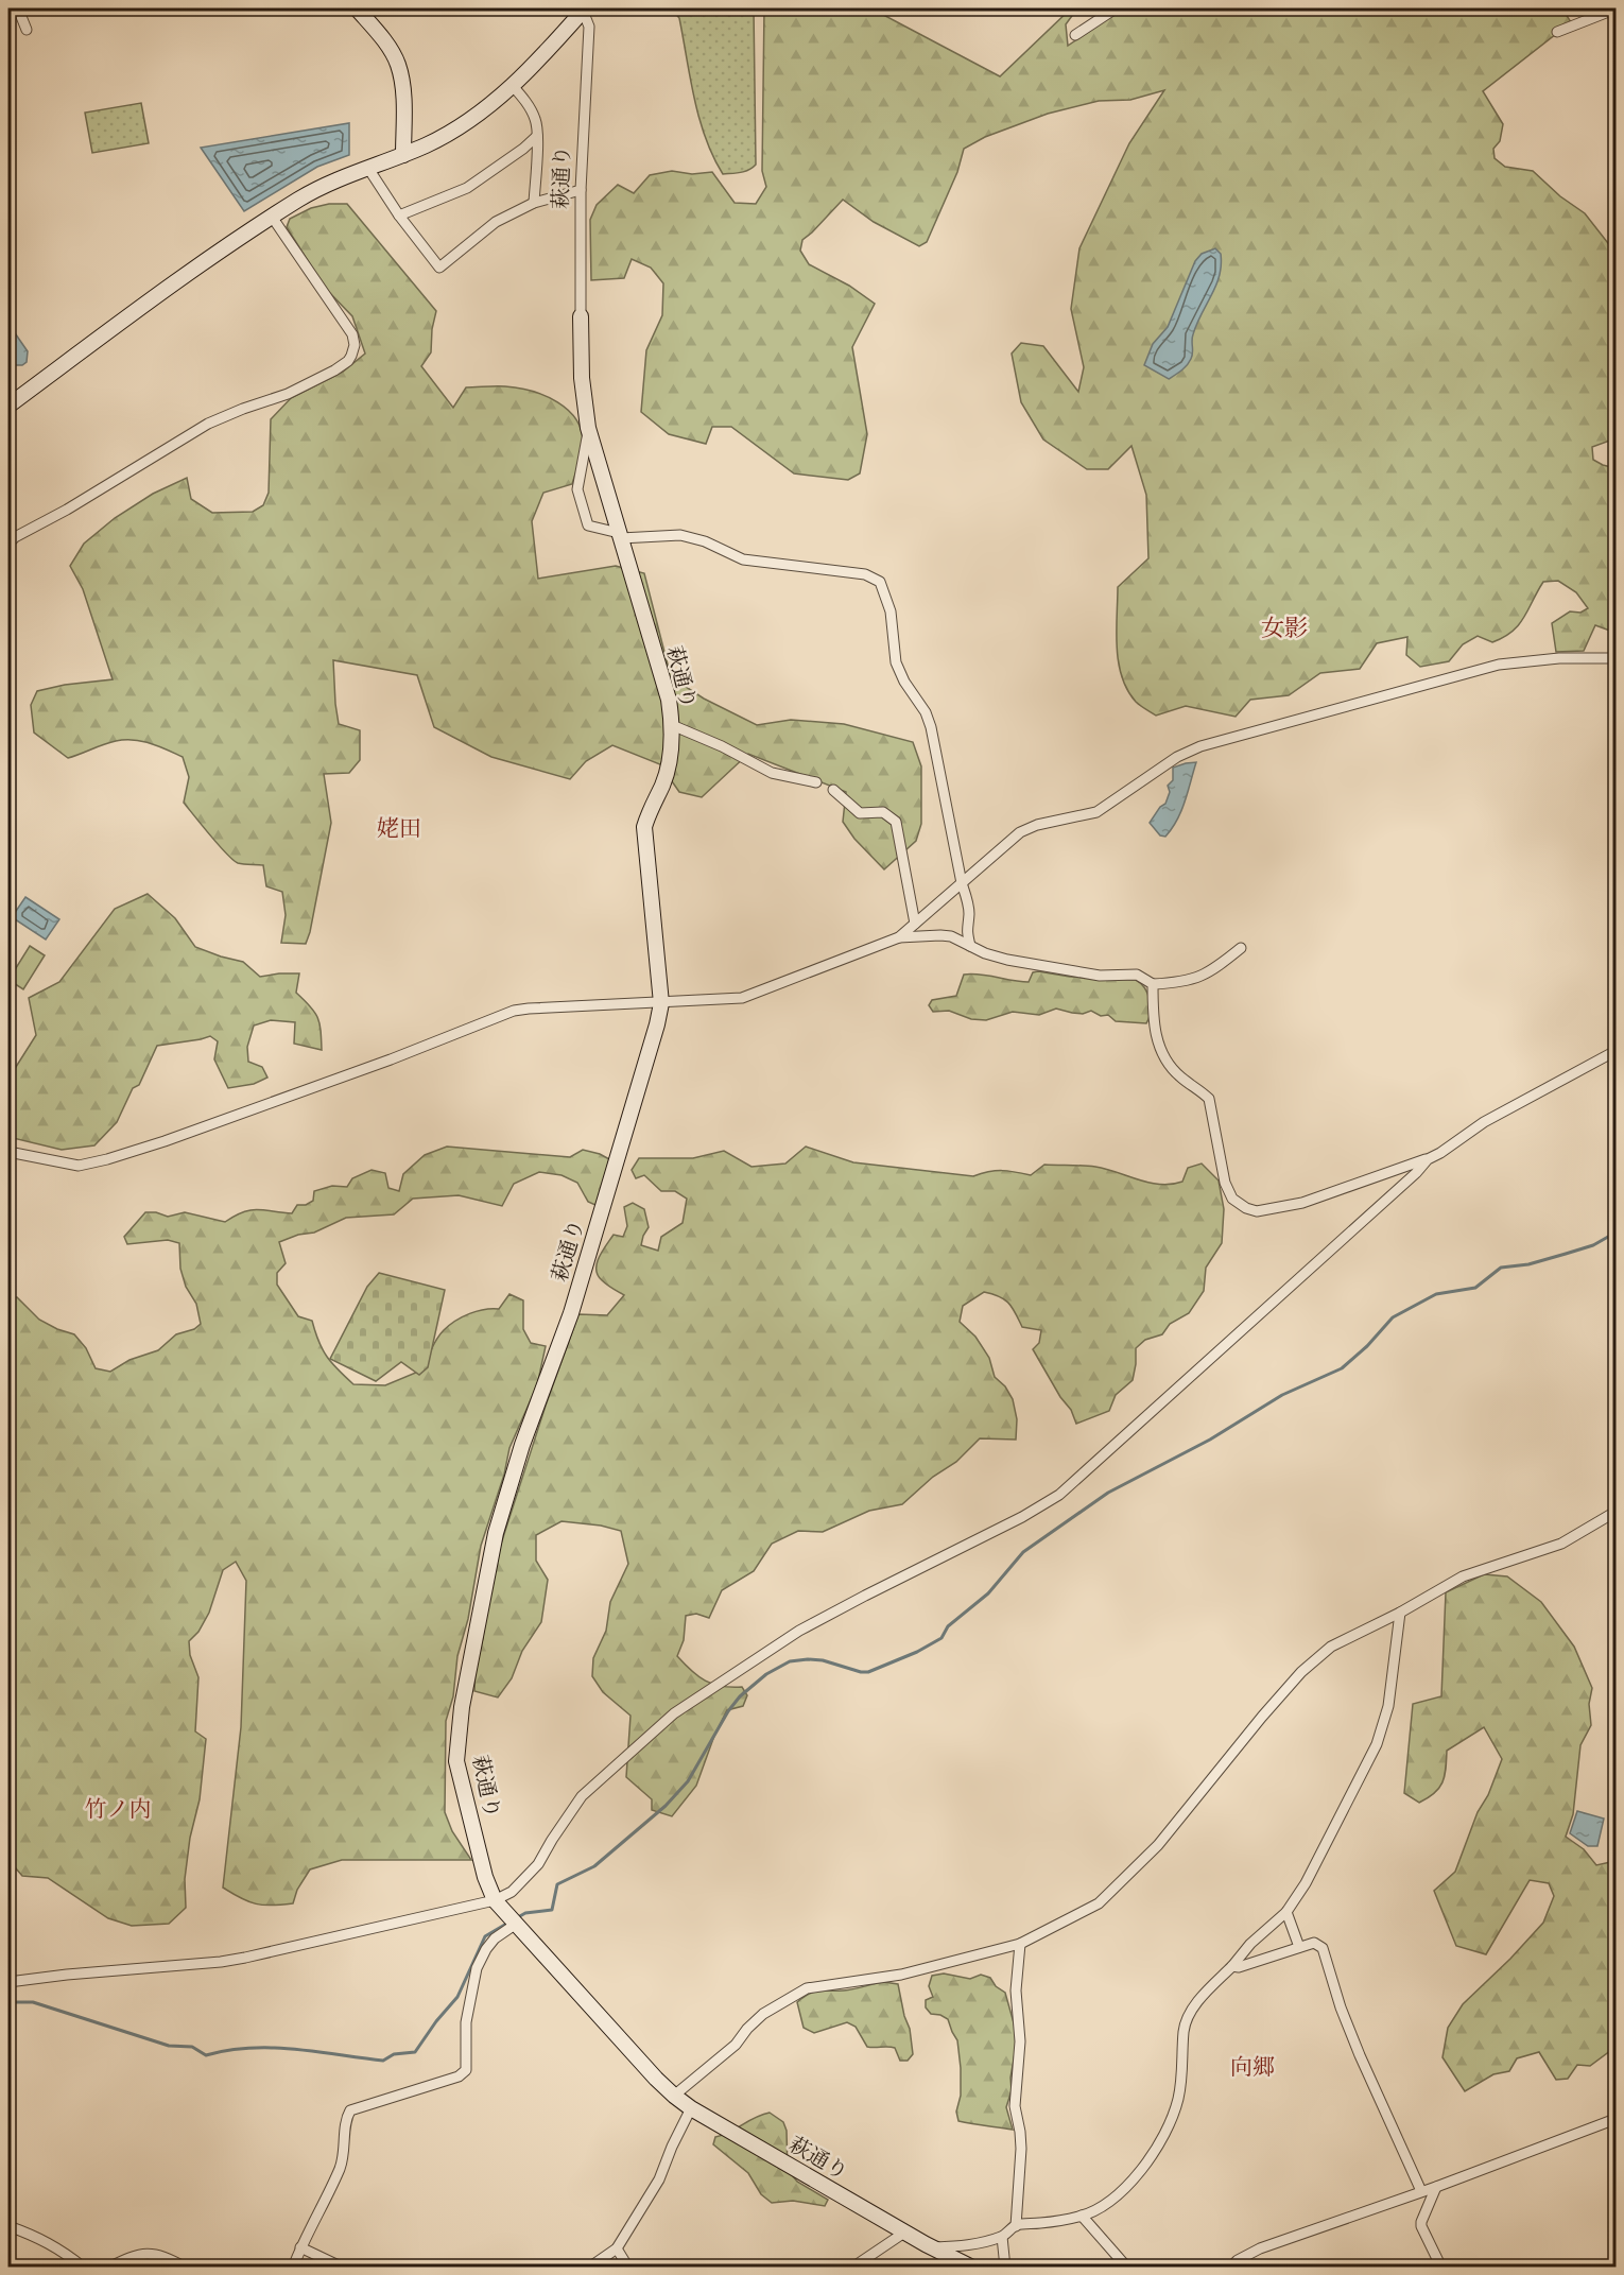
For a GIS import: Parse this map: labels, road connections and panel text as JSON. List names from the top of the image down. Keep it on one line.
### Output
{"streets":{"street":["萩通り"]},"districts":["女影","姥田","竹ノ内","向郷"]}
